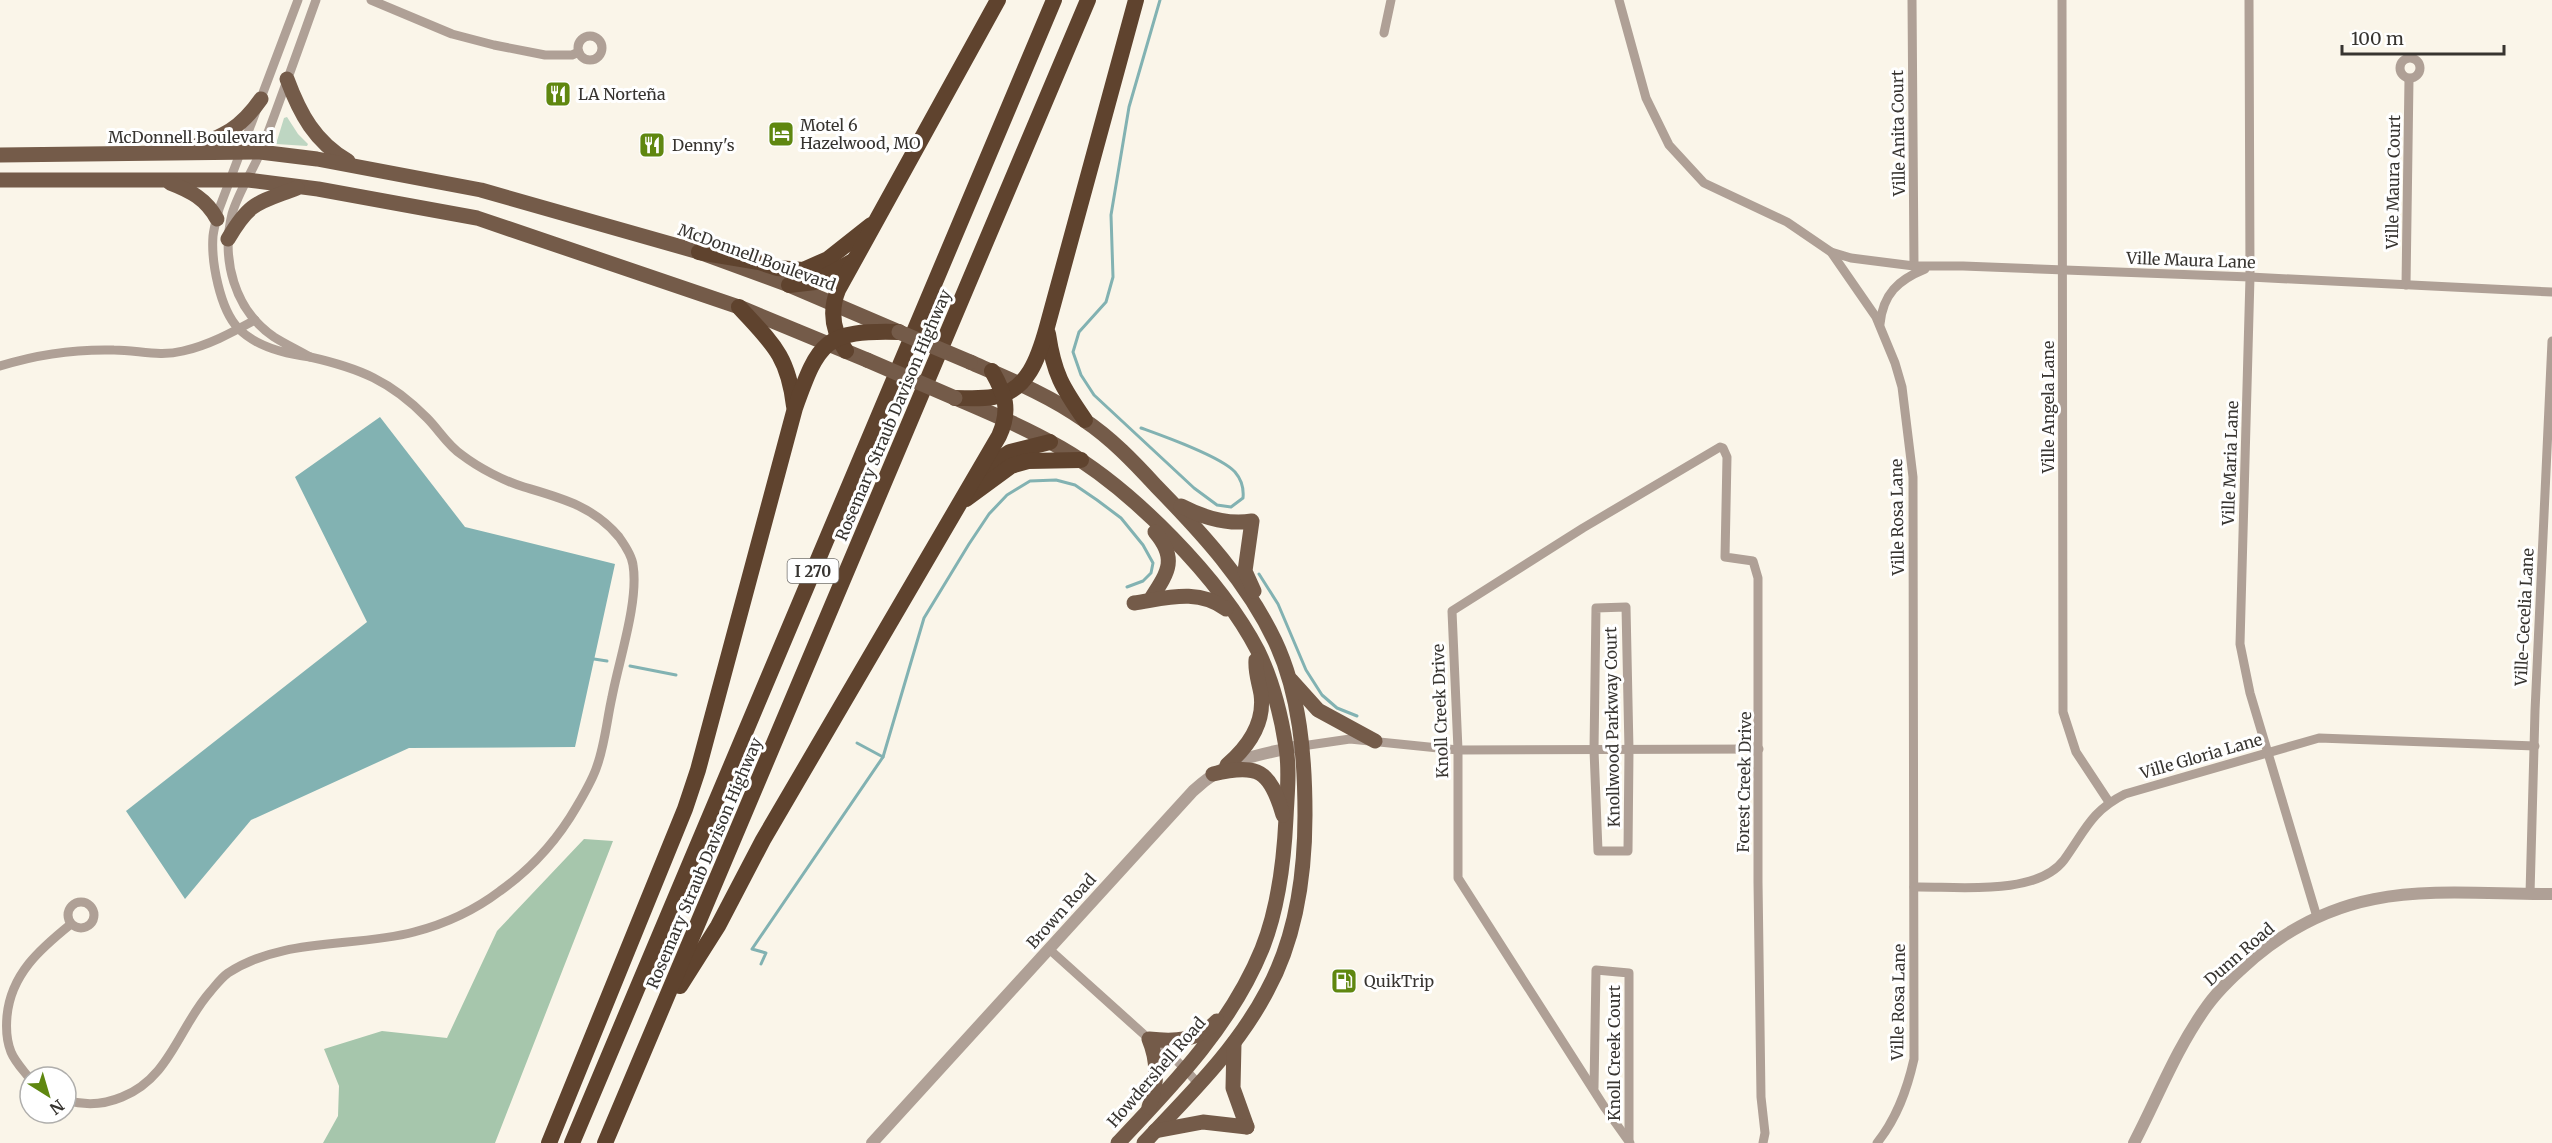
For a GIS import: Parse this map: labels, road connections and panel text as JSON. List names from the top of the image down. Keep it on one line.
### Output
{"streets":{"highway":["Rosemary Straub Davison Highway","I 270"],"main road":["McDonnell Boulevard","Howdershell Road"],"street":["Ville Anita Court","Ville Maura Court","Ville Maura Lane","Ville Angela Lane","Ville Maria Lane","Ville Rosa Lane","Ville-Cecelia Lane","Knoll Creek Drive","Knollwood Parkway Court","Ville Gloria Lane","Forest Creek Drive","Brown Road","Dunn Road","Knoll Creek Court"]},"crossings":[["Ville Anita Court","Ville Maura Lane"],["Ville Maura Court","Ville Maura Lane"],["Ville Maura Lane","Ville Angela Lane"],["Ville Maura Lane","Ville Maria Lane"],["Ville Maura Lane","Ville Rosa Lane"],["Ville Angela Lane","Ville Gloria Lane"],["Ville Maria Lane","Ville Gloria Lane"],["Ville Maria Lane","Dunn Road"],["Ville Rosa Lane","Ville Gloria Lane"],["Ville-Cecelia Lane","Ville Gloria Lane"],["Ville-Cecelia Lane","Dunn Road"],["Knoll Creek Drive","Forest Creek Drive"],["Knoll Creek Drive","Knoll Creek Court"],["Brown Road","Howdershell Road"]],"places":{"restaurant":["LA Norteña","Denny's"],"hotel":["Motel 6 Hazelwood, MO"],"fuel station":["QuikTrip"]},"scale_bar":"100 m","north":"bottom right"}
